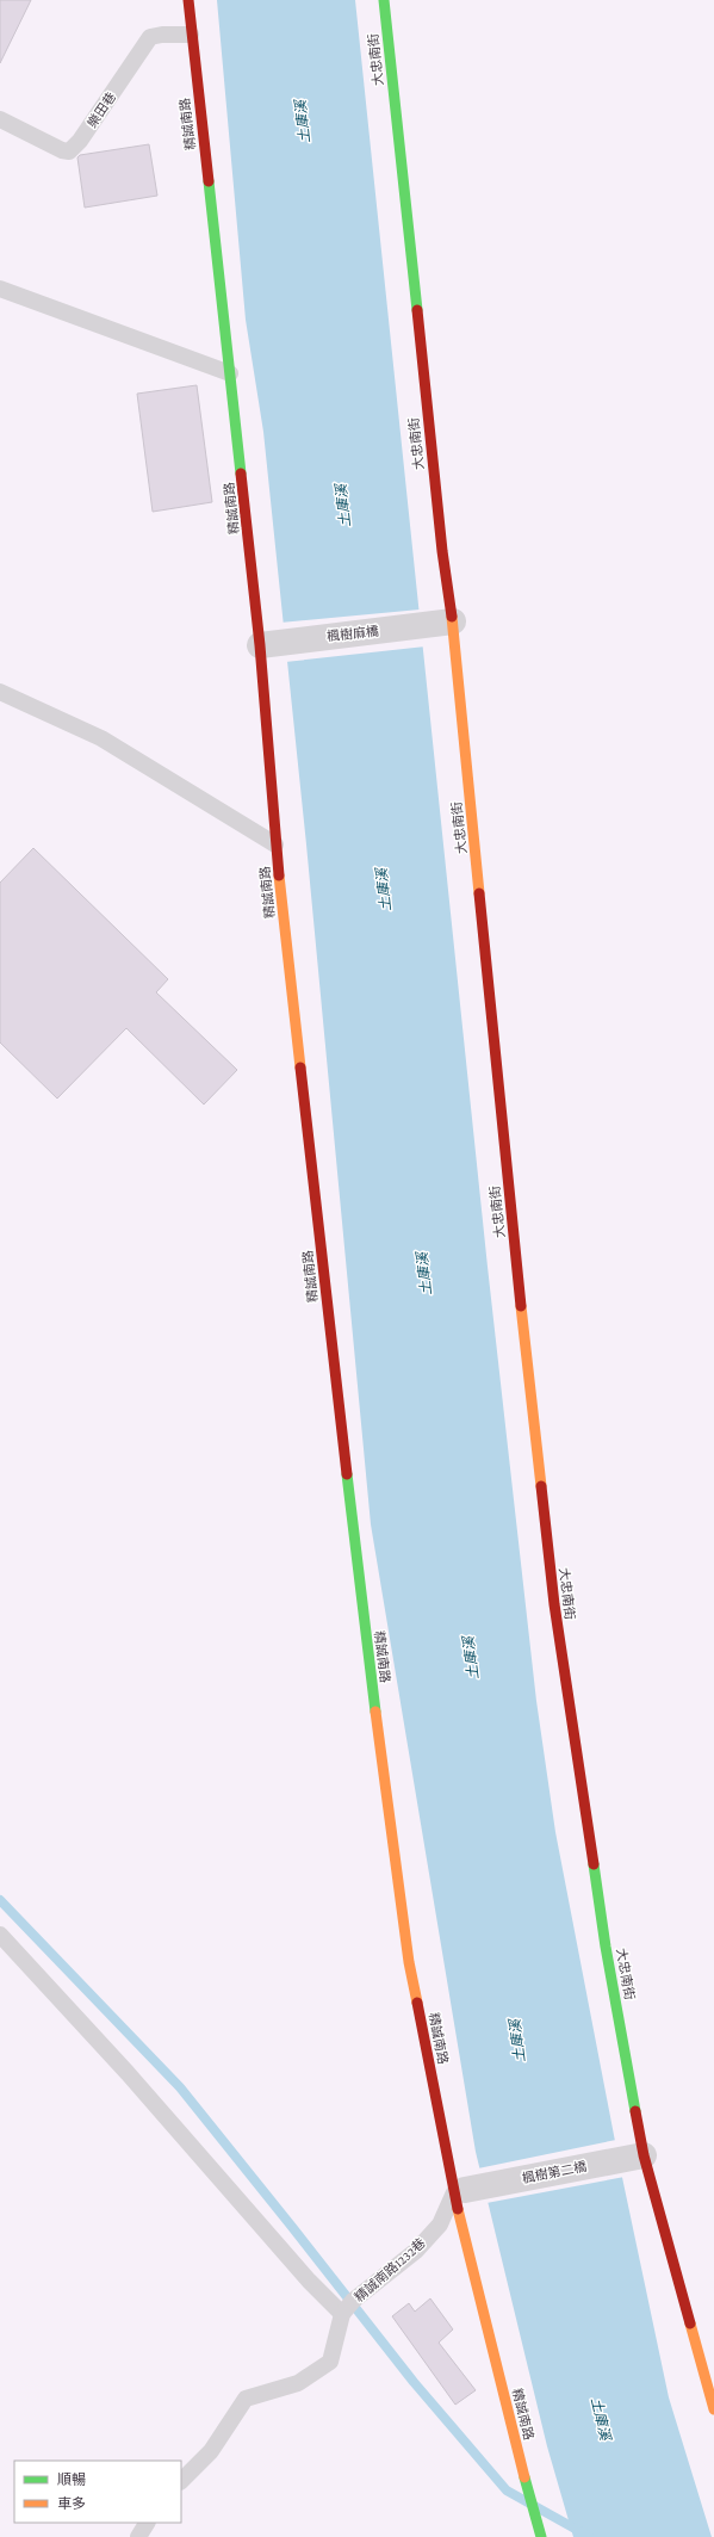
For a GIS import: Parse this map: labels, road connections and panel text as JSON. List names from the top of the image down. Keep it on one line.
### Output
{"streets":{"street":["大忠南街","精誠南路","楓樹麻橋","楓樹第二橋"],"lane":["樂田巷","精誠南路1232巷"]},"crossings":[["大忠南街","楓樹麻橋"],["大忠南街","楓樹第二橋"],["樂田巷","精誠南路"],["精誠南路","楓樹麻橋"],["精誠南路","楓樹第二橋"],["精誠南路","精誠南路1232巷"],["楓樹第二橋","精誠南路1232巷"]],"water":["土庫溪"],"legend":["順暢","車多"]}
